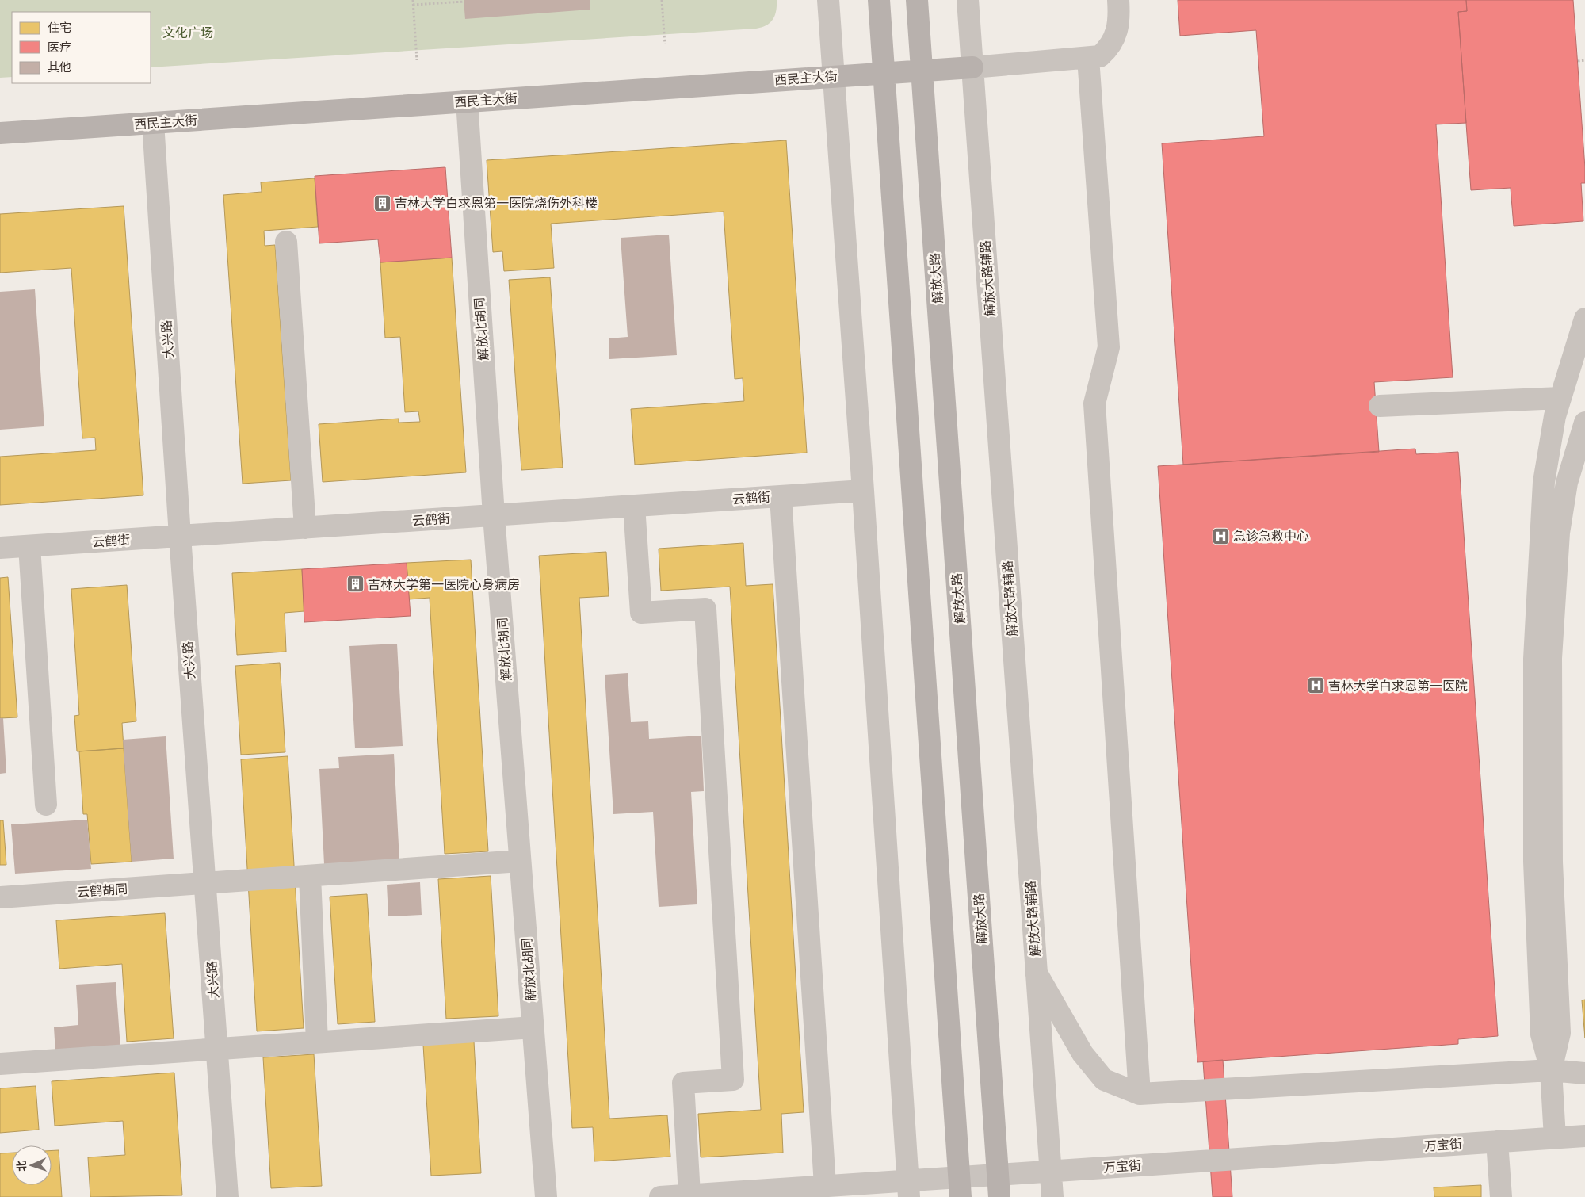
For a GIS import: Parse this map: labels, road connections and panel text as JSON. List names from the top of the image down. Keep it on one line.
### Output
{"streets":{"main road":["西民主大街","解放大路"],"street":["解放大路辅路","解放北胡同","大兴路","云鹤街","云鹤胡同","万宝街"]},"crossings":[["西民主大街","解放大路"],["西民主大街","解放大路辅路"],["西民主大街","解放北胡同"],["西民主大街","大兴路"],["解放大路","万宝街"],["解放大路辅路","万宝街"],["解放北胡同","云鹤街"],["解放北胡同","云鹤胡同"],["大兴路","云鹤街"],["大兴路","云鹤胡同"]],"parks":["文化广场"],"places":{"building":["吉林大学白求恩第一医院烧伤外科楼","吉林大学第一医院心身病房"],"hospital":["急诊急救中心","吉林大学白求恩第一医院"]},"legend":["住宅","医疗","其他"],"north":"left"}
